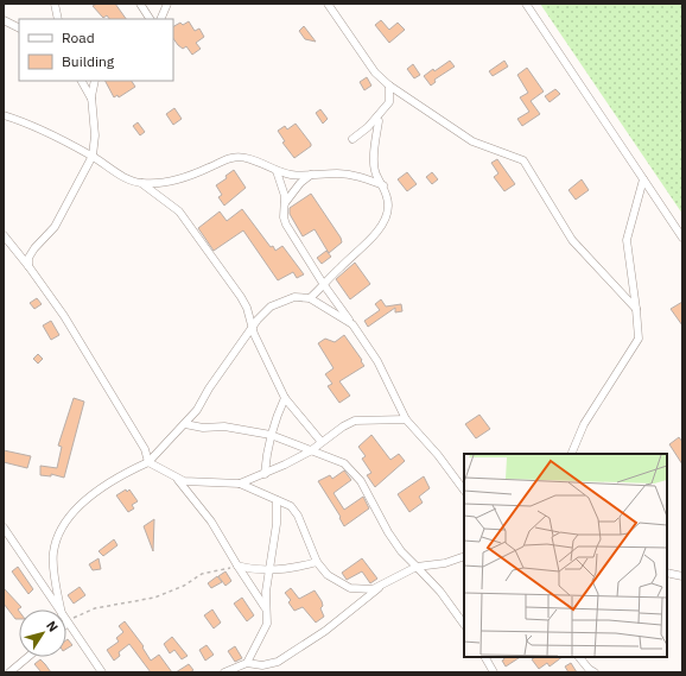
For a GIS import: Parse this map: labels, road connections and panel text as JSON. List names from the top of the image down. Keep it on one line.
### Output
{"legend":["Road","Building"],"north":"top right"}
